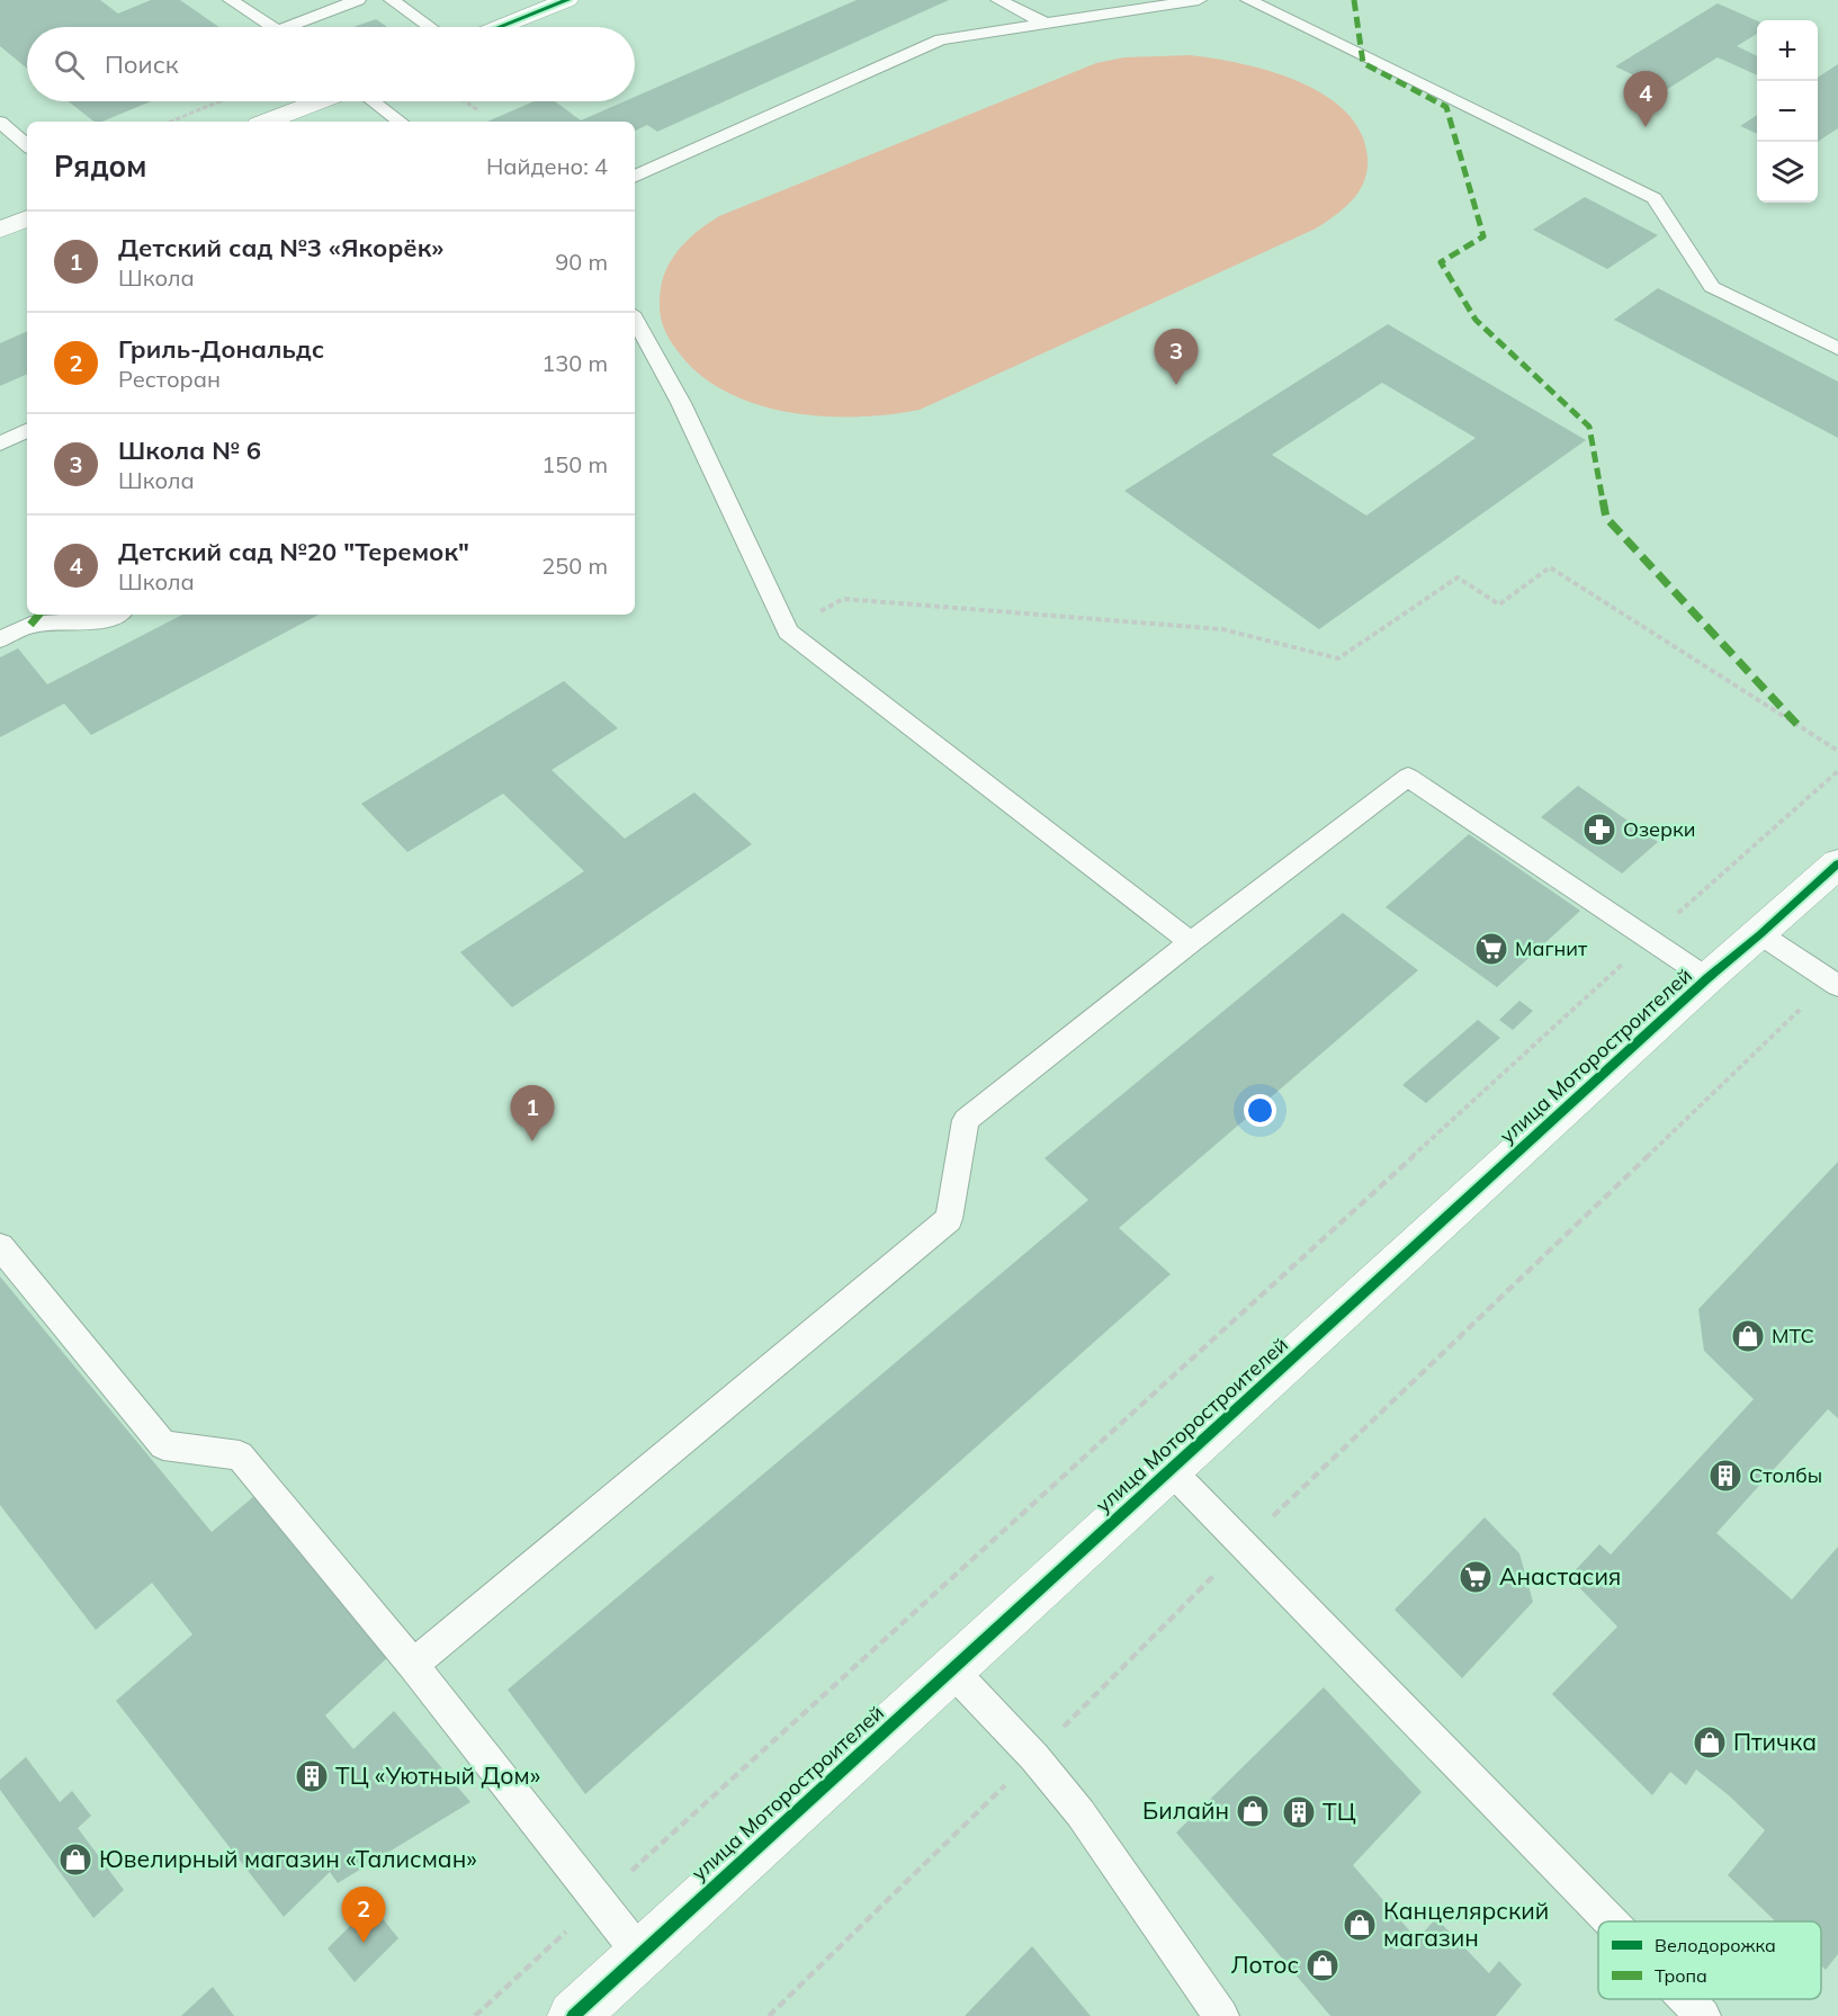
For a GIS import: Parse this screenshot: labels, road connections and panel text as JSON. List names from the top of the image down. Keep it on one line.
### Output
{"streets":{"street":["улица Моторостроителей"]},"places":{"pharmacy":["Озерки"],"supermarket":["Магнит","Анастасия"],"shop":["МТС","Птичка","Билайн","Ювелирный магазин «Талисман»","Канцелярский магазин","Лотос"],"building":["Столбы","ТЦ «Уютный Дом»","ТЦ"]},"legend":["Велодорожка","Тропа"],"page":{"map_buttons":["+","−"],"search":"Поиск","pins":["4","3","1","2"],"heading":["Рядом","Найдено: 4"],"list":[{"mark":"1","name":"Детский сад №3 «Якорёк»","note":"Школа","value":"90 m"},{"mark":"2","name":"Гриль-Дональдс","note":"Ресторан","value":"130 m"},{"mark":"3","name":"Школа № 6","note":"Школа","value":"150 m"},{"mark":"4","name":"Детский сад №20 \"Теремок\"","note":"Школа","value":"250 m"}]}}
